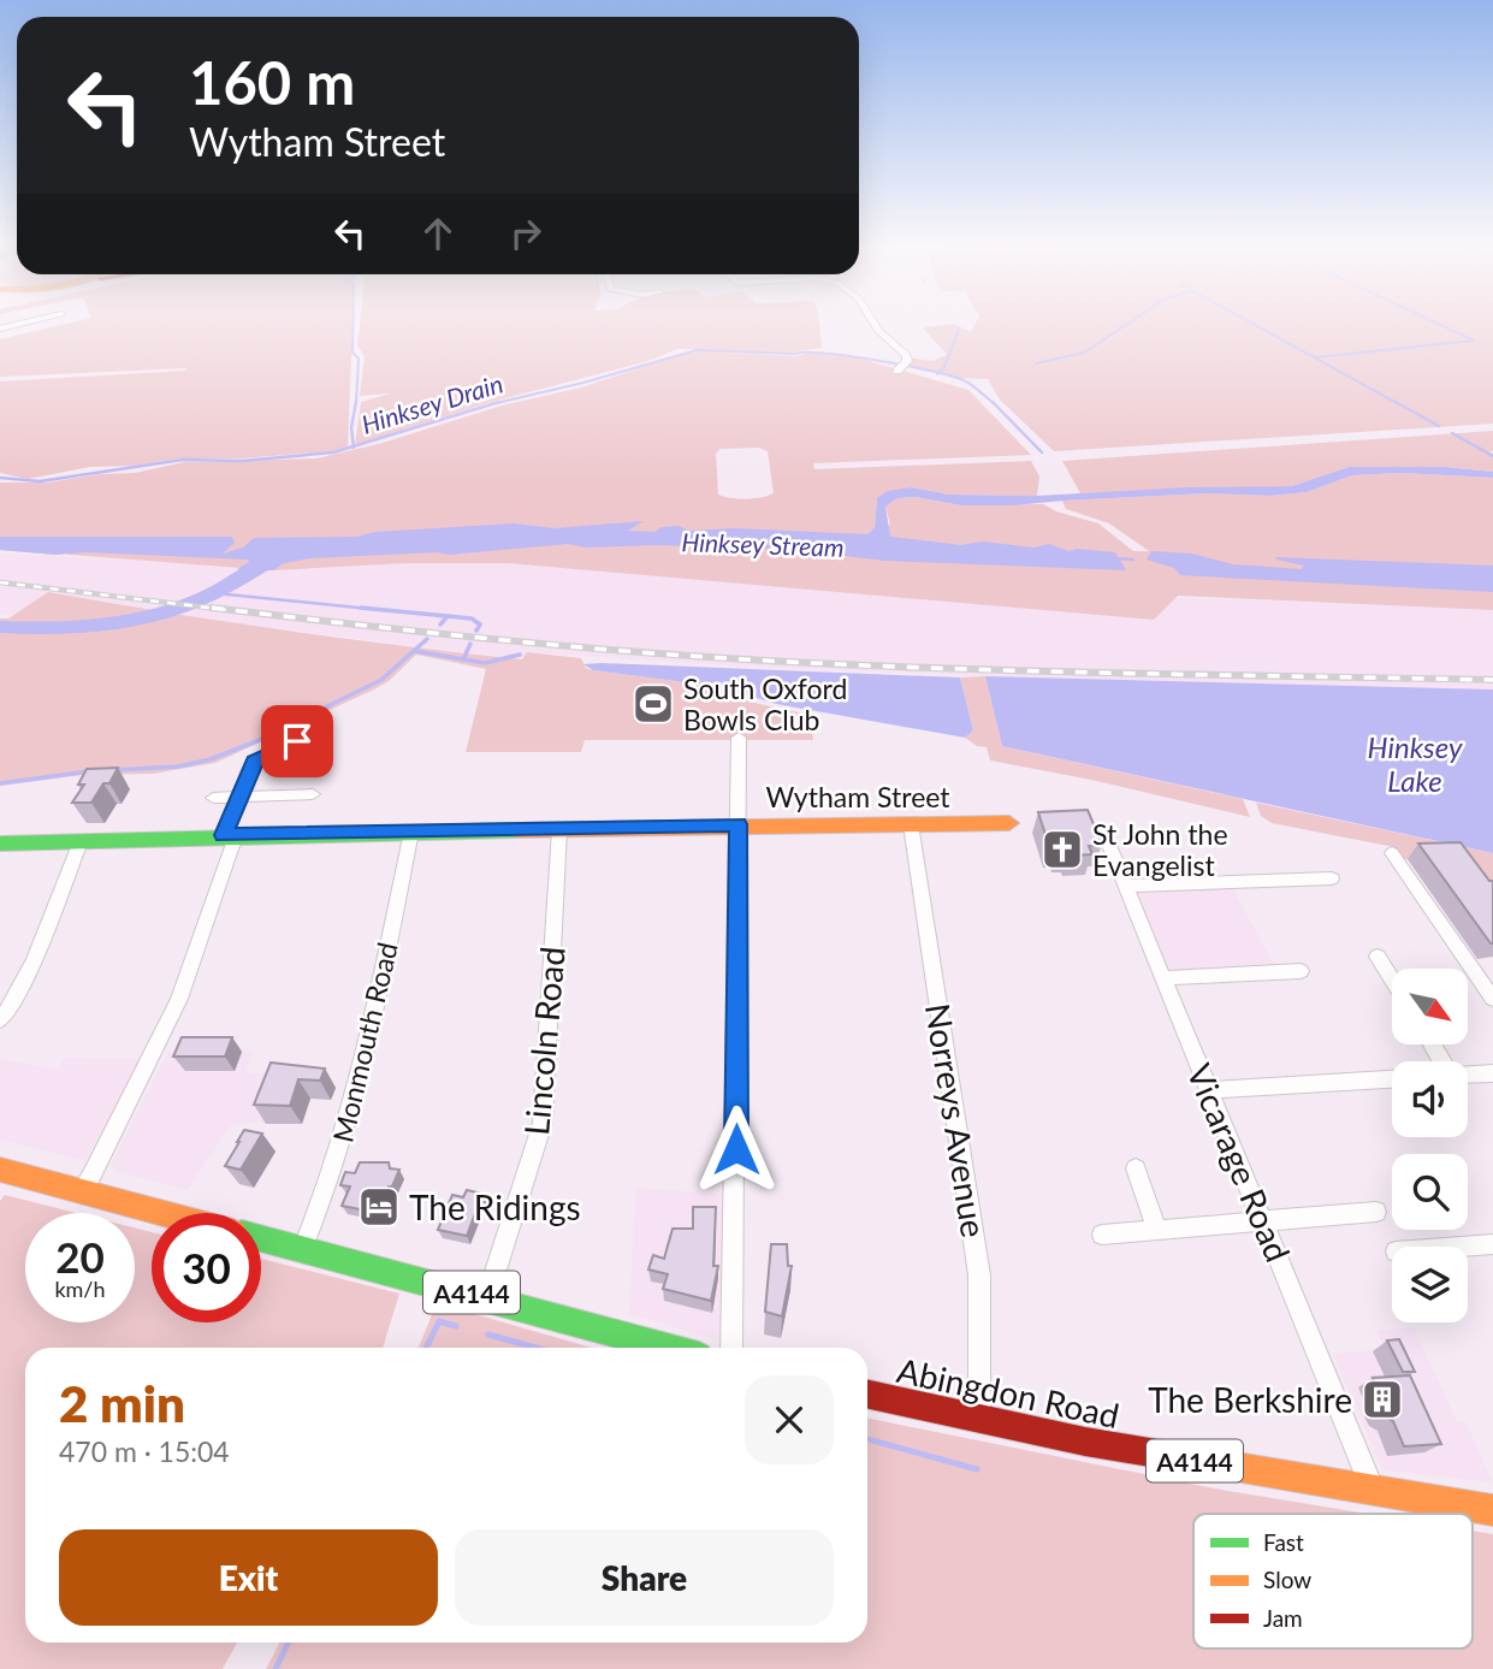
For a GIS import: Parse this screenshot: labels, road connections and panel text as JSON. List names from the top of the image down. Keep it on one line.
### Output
{"streets":{"main road":["Wytham Street","A4144","Abingdon Road"],"street":["Lincoln Road","Monmouth Road","Norreys Avenue","Vicarage Road"]},"crossings":[["Wytham Street","Lincoln Road"],["Wytham Street","Monmouth Road"],["Wytham Street","Norreys Avenue"],["Lincoln Road","A4144"],["Monmouth Road","A4144"],["Norreys Avenue","Abingdon Road"],["Vicarage Road","Abingdon Road"]],"water":["Hinksey Drain","Hinksey Stream","Hinksey Lake"],"places":{"sports":["South Oxford Bowls Club"],"church":["St John the Evangelist"],"hotel":["The Ridings"],"building":["The Berkshire"]},"legend":["Fast","Slow","Jam"],"north":"bottom right","page":{"turn":["160 m","Wytham Street"],"speed":"20 km/h","limit":"30","heading":["2 min","470 m · 15:04"],"buttons":["Exit","Share"]}}
